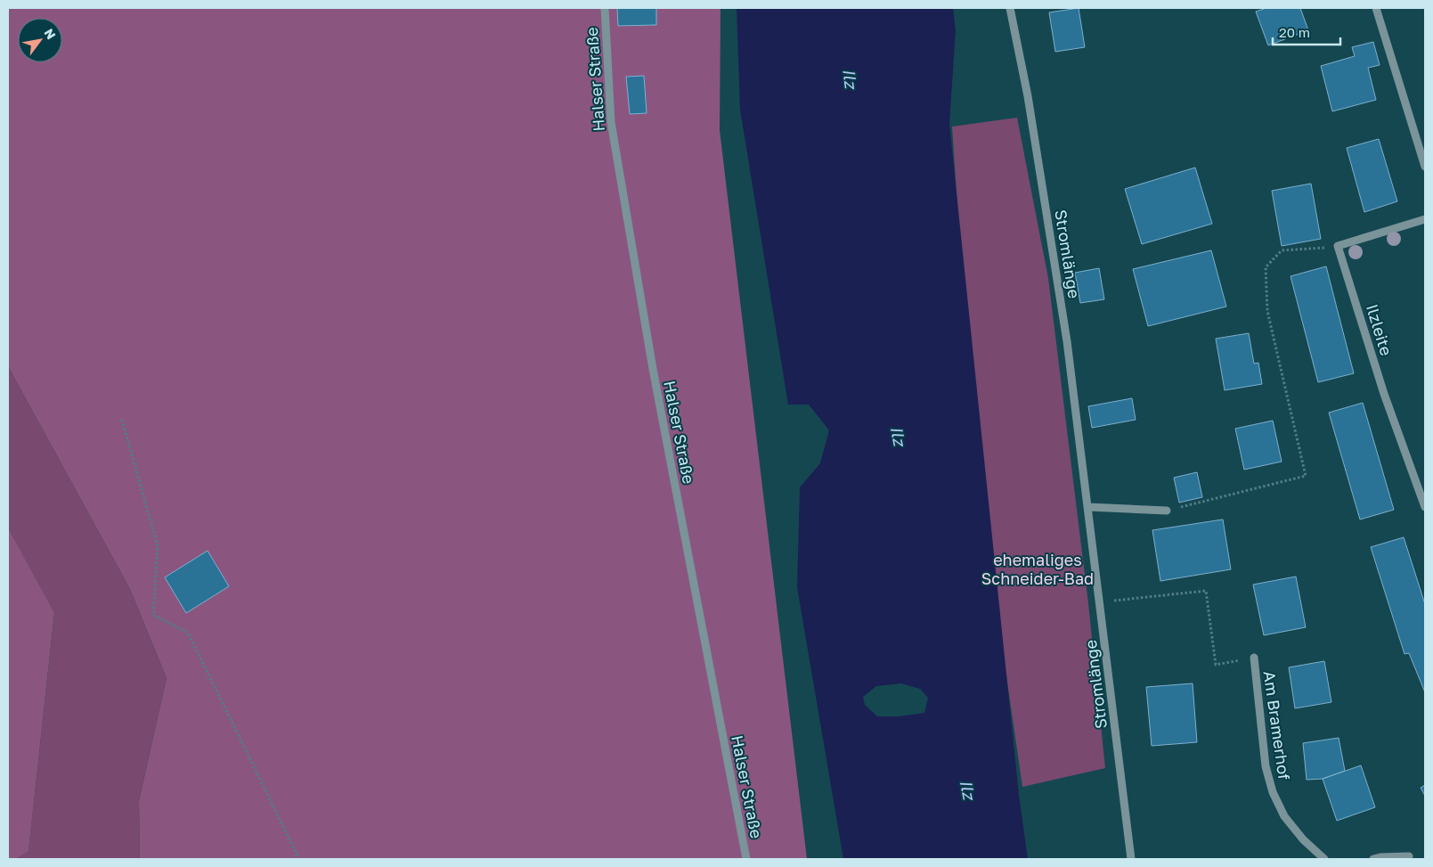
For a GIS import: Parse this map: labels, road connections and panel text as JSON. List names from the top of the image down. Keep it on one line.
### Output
{"streets":{"street":["Halser Straße","Stromlänge","Ilzleite","Am Bramerhof"]},"water":["Ilz"],"parks":["ehemaliges Schneider-Bad"],"scale_bar":"20 m","north":"top right"}
